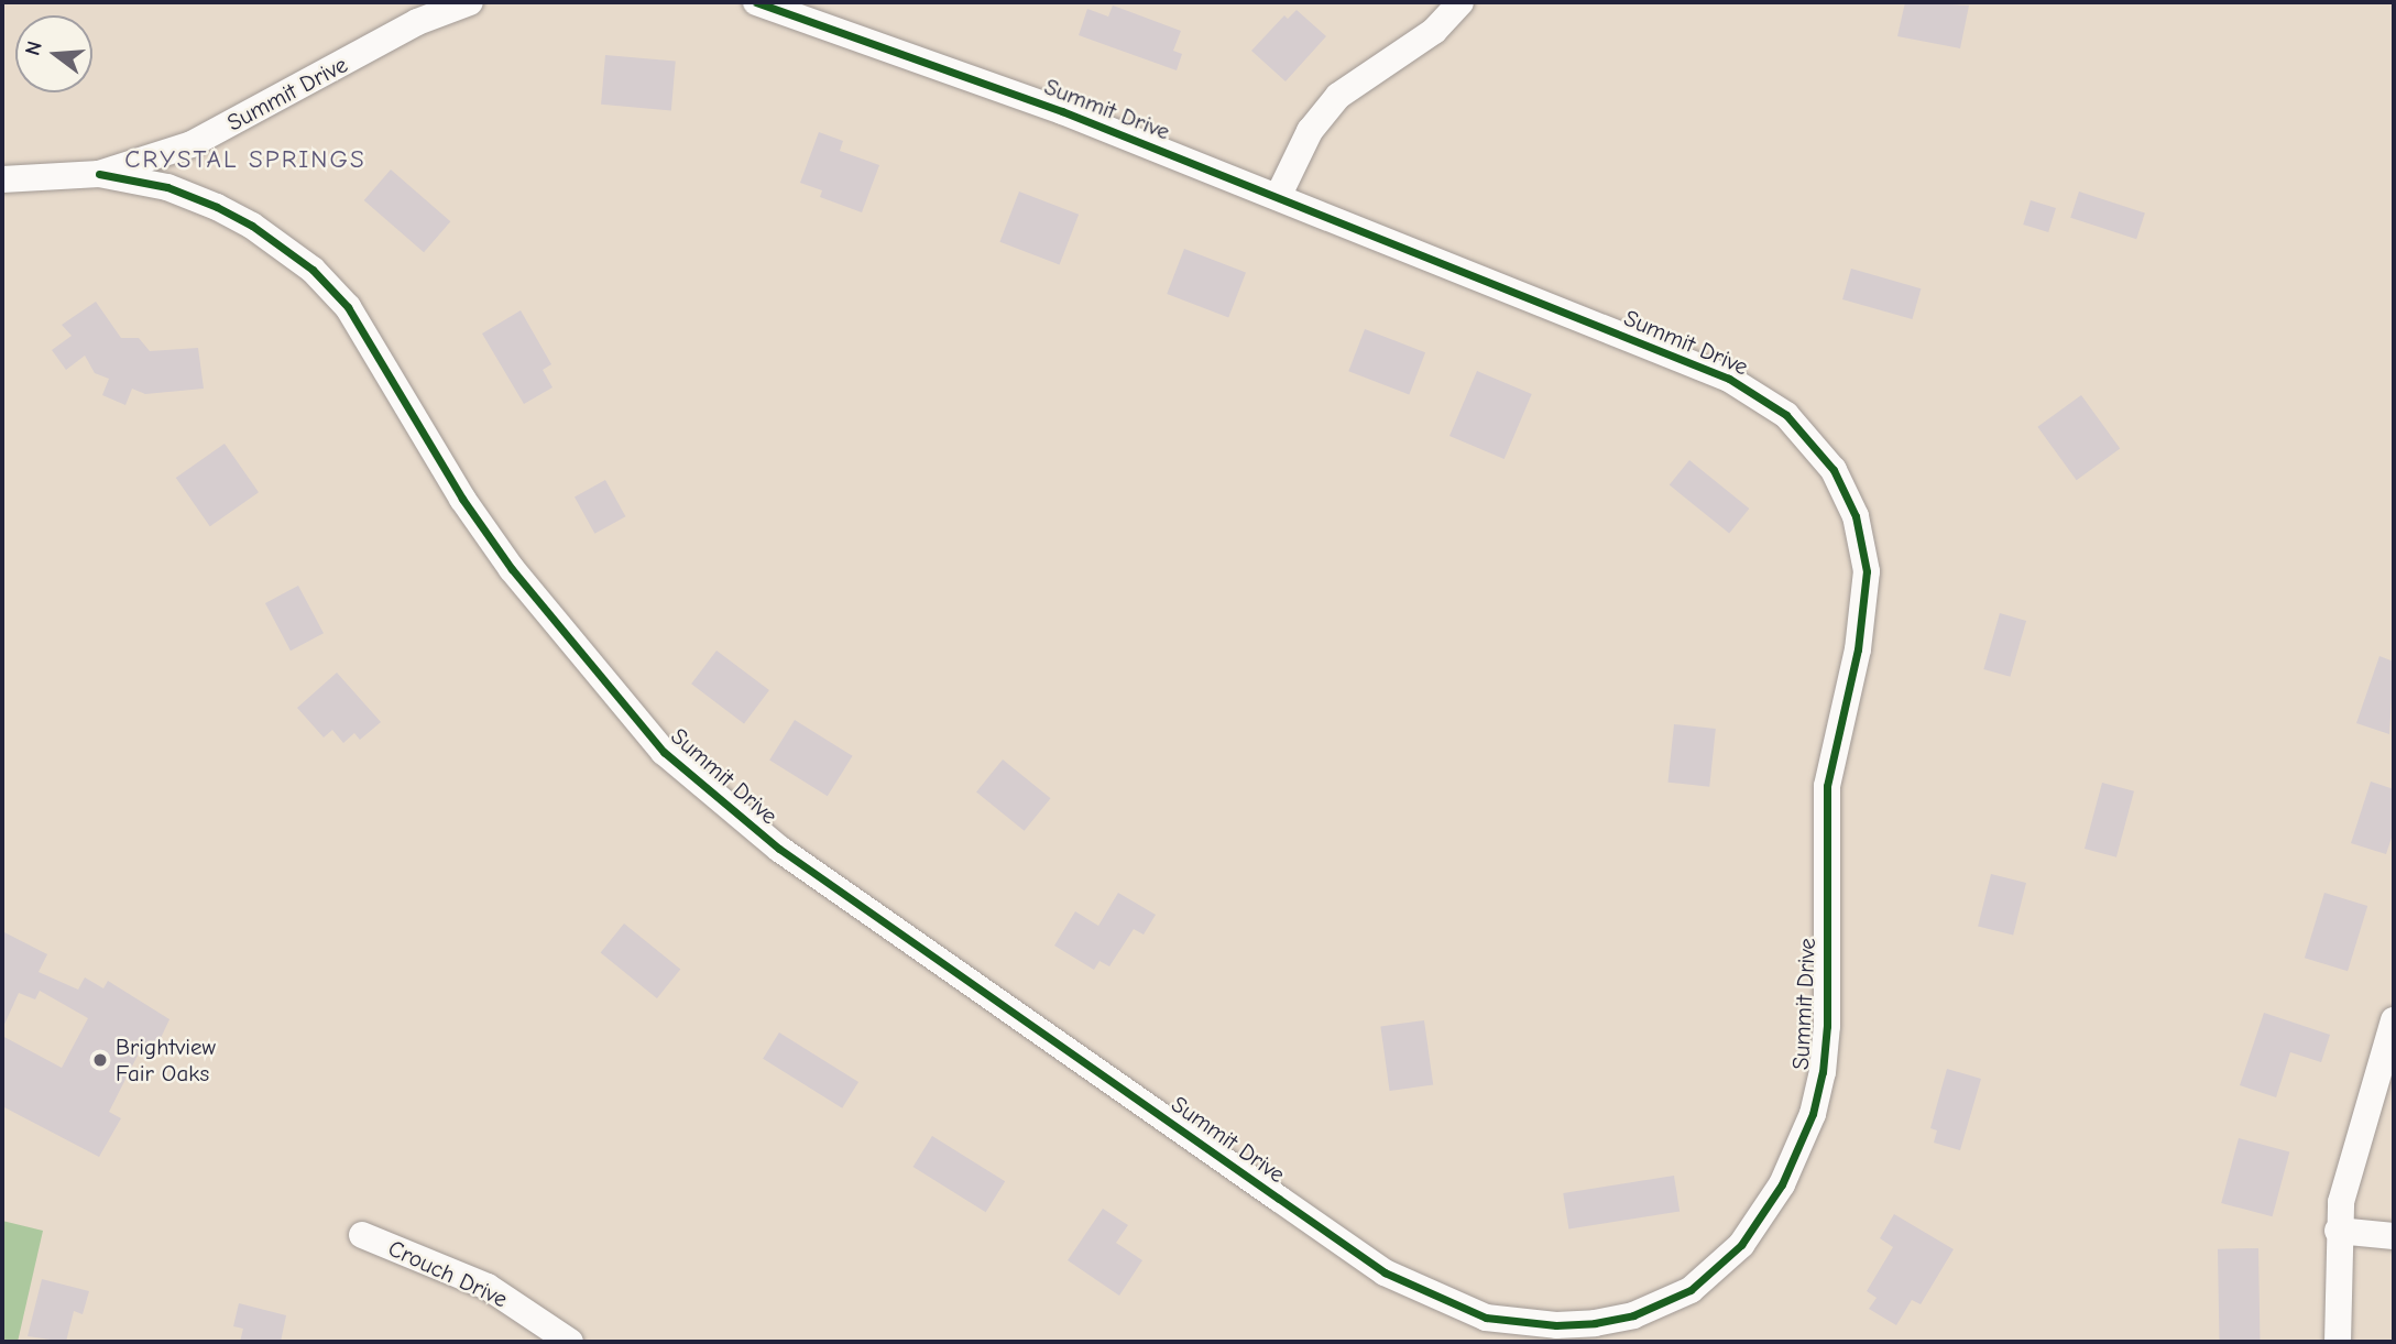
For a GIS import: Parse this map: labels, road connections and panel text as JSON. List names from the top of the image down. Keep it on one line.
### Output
{"streets":{"street":["Summit Drive","Crouch Drive"]},"districts":["CRYSTAL SPRINGS"],"places":["Brightview Fair Oaks"],"north":"left"}
